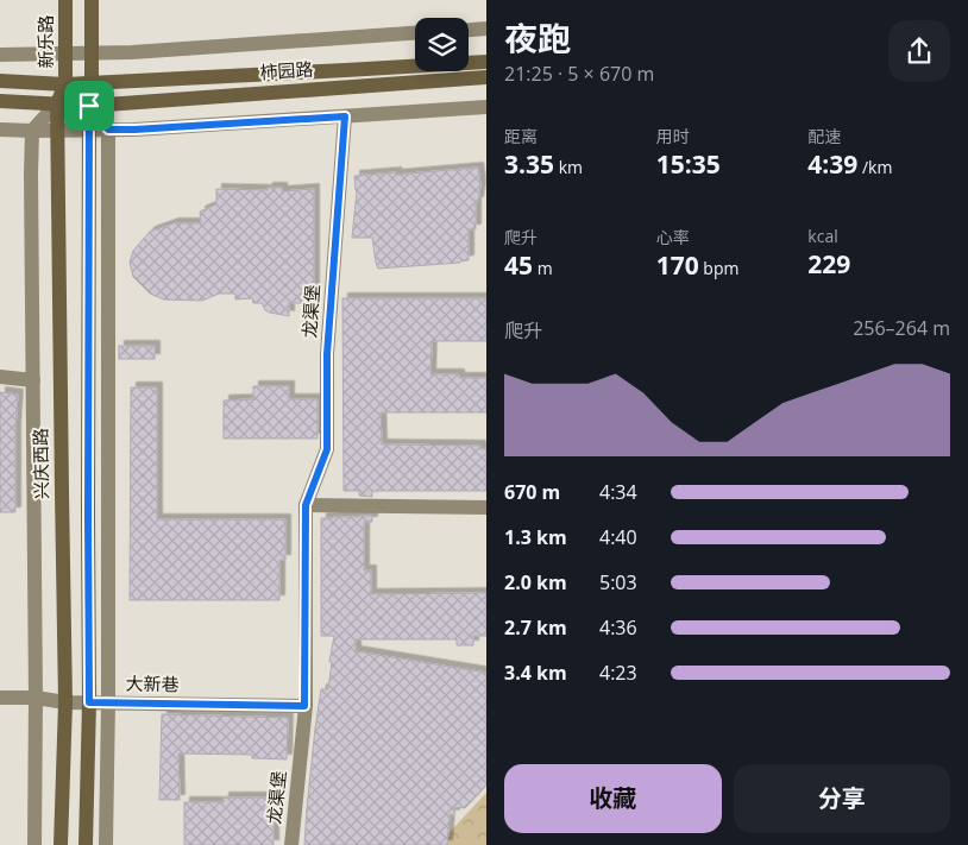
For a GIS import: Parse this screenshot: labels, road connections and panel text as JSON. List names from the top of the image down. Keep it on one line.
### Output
{"streets":{"main road":["新乐路","柿园路","兴庆西路"],"street":["龙渠堡","大新巷"]},"crossings":[["新乐路","柿园路"],["新乐路","兴庆西路"],["柿园路","兴庆西路"],["龙渠堡","大新巷"],["兴庆西路","大新巷"]],"page":{"heading":["夜跑","21:25 · 5 × 670 m"],"stats":[["距离","3.35 km"],["用时","15:35"],["配速","4:39 /km"],["爬升","45 m"],["心率","170 bpm"],["kcal","229"]],"chart":["爬升","256–264 m"],"list":[{"name":"670 m","note":"4:34"},{"name":"1.3 km","note":"4:40"},{"name":"2.0 km","note":"5:03"},{"name":"2.7 km","note":"4:36"},{"name":"3.4 km","note":"4:23"}],"buttons":["收藏","分享"]}}
